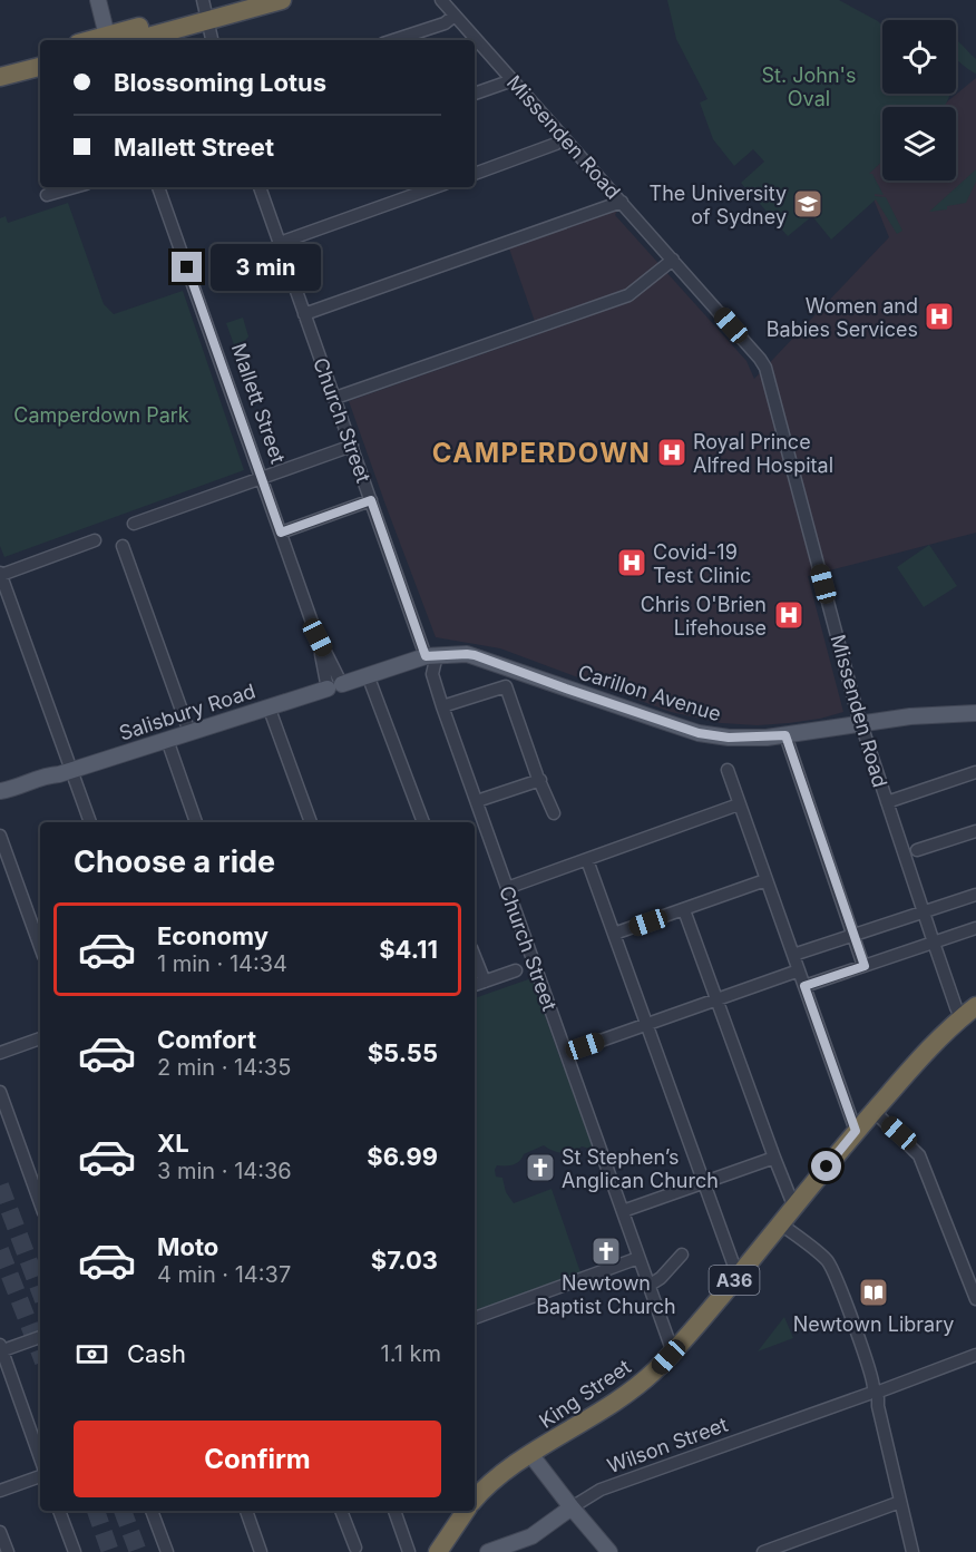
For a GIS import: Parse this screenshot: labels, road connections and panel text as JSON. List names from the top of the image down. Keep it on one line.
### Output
{"streets":{"highway":["A36","King Street"],"main road":["Carillon Avenue","Salisbury Road","Wilson Street"],"street":["Missenden Road","Mallett Street","Church Street"]},"crossings":[["Missenden Road","Carillon Avenue"],["Missenden Road","King Street"],["Mallett Street","Salisbury Road"],["Church Street","Carillon Avenue"],["Church Street","Salisbury Road"],["Church Street","King Street"],["Carillon Avenue","Salisbury Road"]],"districts":["CAMPERDOWN"],"parks":["St. John's Oval","Camperdown Park"],"places":{"school or university":["The University of Sydney"],"hospital":["Women and Babies Services","Royal Prince Alfred Hospital","Covid-19 Test Clinic","Chris O'Brien Lifehouse"],"church":["St Stephen’s Anglican Church","Newtown Baptist Church"],"library":["Newtown Library"]},"page":{"banner":["Blossoming Lotus","Mallett Street"],"bubble":"3 min","heading":"Choose a ride","list":[{"name":"Economy","note":"1 min · 14:34","value":"$4.11"},{"name":"Comfort","note":"2 min · 14:35","value":"$5.55"},{"name":"XL","note":"3 min · 14:36","value":"$6.99"},{"name":"Moto","note":"4 min · 14:37","value":"$7.03"}],"pay":["Cash","1.1 km"],"buttons":"Confirm"}}
